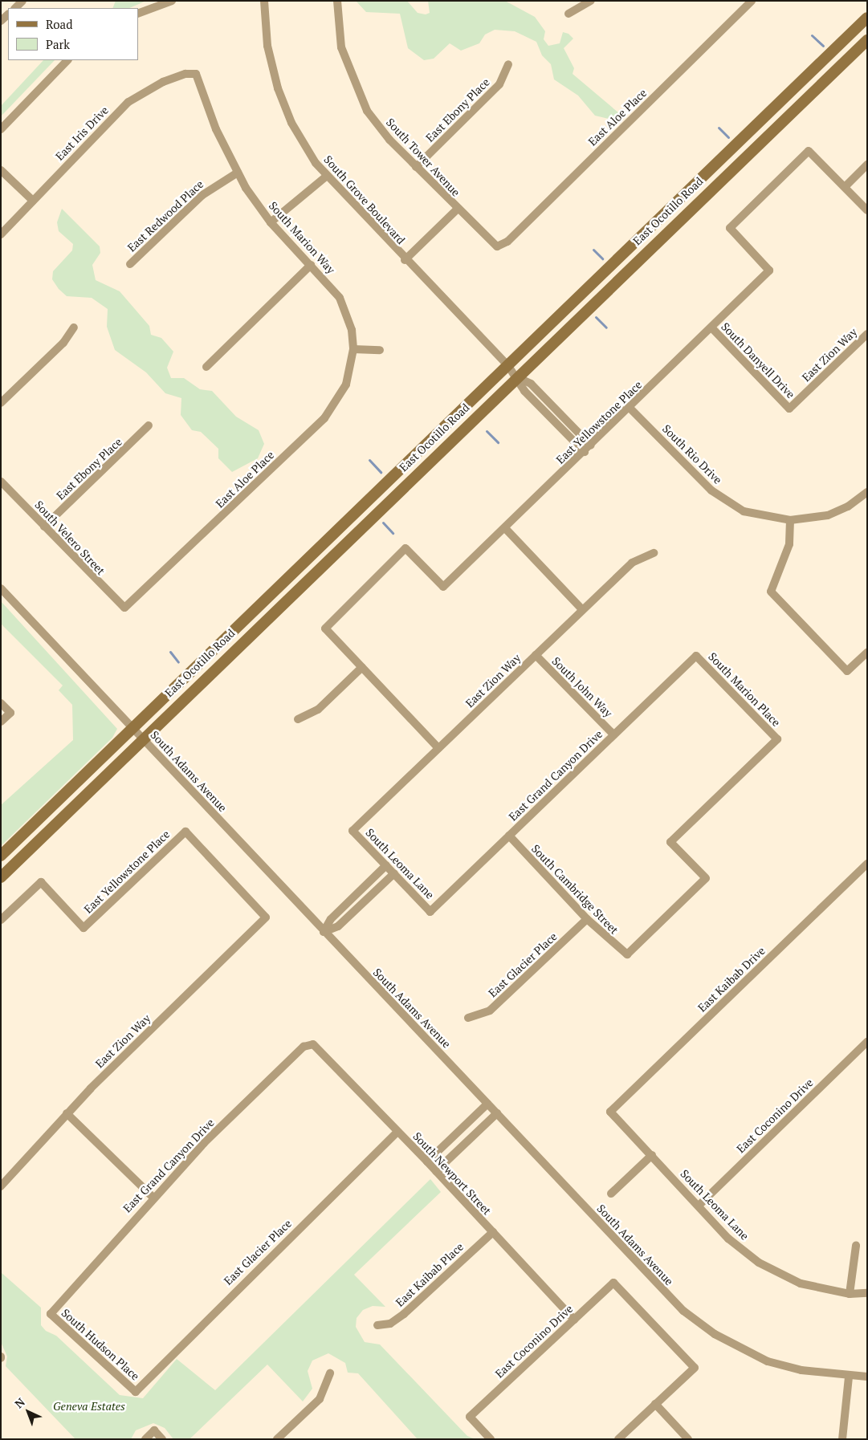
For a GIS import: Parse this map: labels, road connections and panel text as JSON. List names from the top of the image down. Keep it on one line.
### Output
{"streets":{"main road":["East Ocotillo Road"],"street":["East Ebony Place","East Aloe Place","East Iris Drive","South Tower Avenue","South Grove Boulevard","East Redwood Place","South Marion Way","East Zion Way","South Danyell Drive","East Yellowstone Place","South Rio Drive","South Velero Street","South John Way","South Marion Place","South Adams Avenue","East Grand Canyon Drive","South Leoma Lane","South Cambridge Street","East Glacier Place","East Kaibab Drive","East Coconino Drive","South Newport Street","East Kaibab Place","South Hudson Place"]},"crossings":[["East Ebony Place","South Tower Avenue"],["East Ebony Place","South Velero Street"],["East Aloe Place","South Tower Avenue"],["East Aloe Place","South Marion Way"],["East Aloe Place","South Velero Street"],["East Iris Drive","South Marion Way"],["South Grove Boulevard","East Ocotillo Road"],["East Ocotillo Road","South Adams Avenue"],["East Redwood Place","South Marion Way"],["East Zion Way","South Danyell Drive"],["East Zion Way","East Yellowstone Place"],["East Zion Way","South John Way"],["East Zion Way","South Leoma Lane"],["South Danyell Drive","East Yellowstone Place"],["East Yellowstone Place","South Rio Drive"],["South John Way","East Grand Canyon Drive"],["South Marion Place","East Grand Canyon Drive"],["South Marion Place","South Cambridge Street"],["East Grand Canyon Drive","South Leoma Lane"],["East Grand Canyon Drive","South Cambridge Street"],["East Grand Canyon Drive","South Newport Street"],["East Grand Canyon Drive","South Hudson Place"],["South Leoma Lane","East Kaibab Drive"],["South Leoma Lane","East Coconino Drive"],["South Cambridge Street","East Glacier Place"],["East Glacier Place","South Newport Street"],["East Glacier Place","South Hudson Place"],["East Coconino Drive","South Newport Street"],["South Newport Street","East Kaibab Place"]],"parks":["Geneva Estates"],"legend":["Road","Park"],"north":"top left"}
